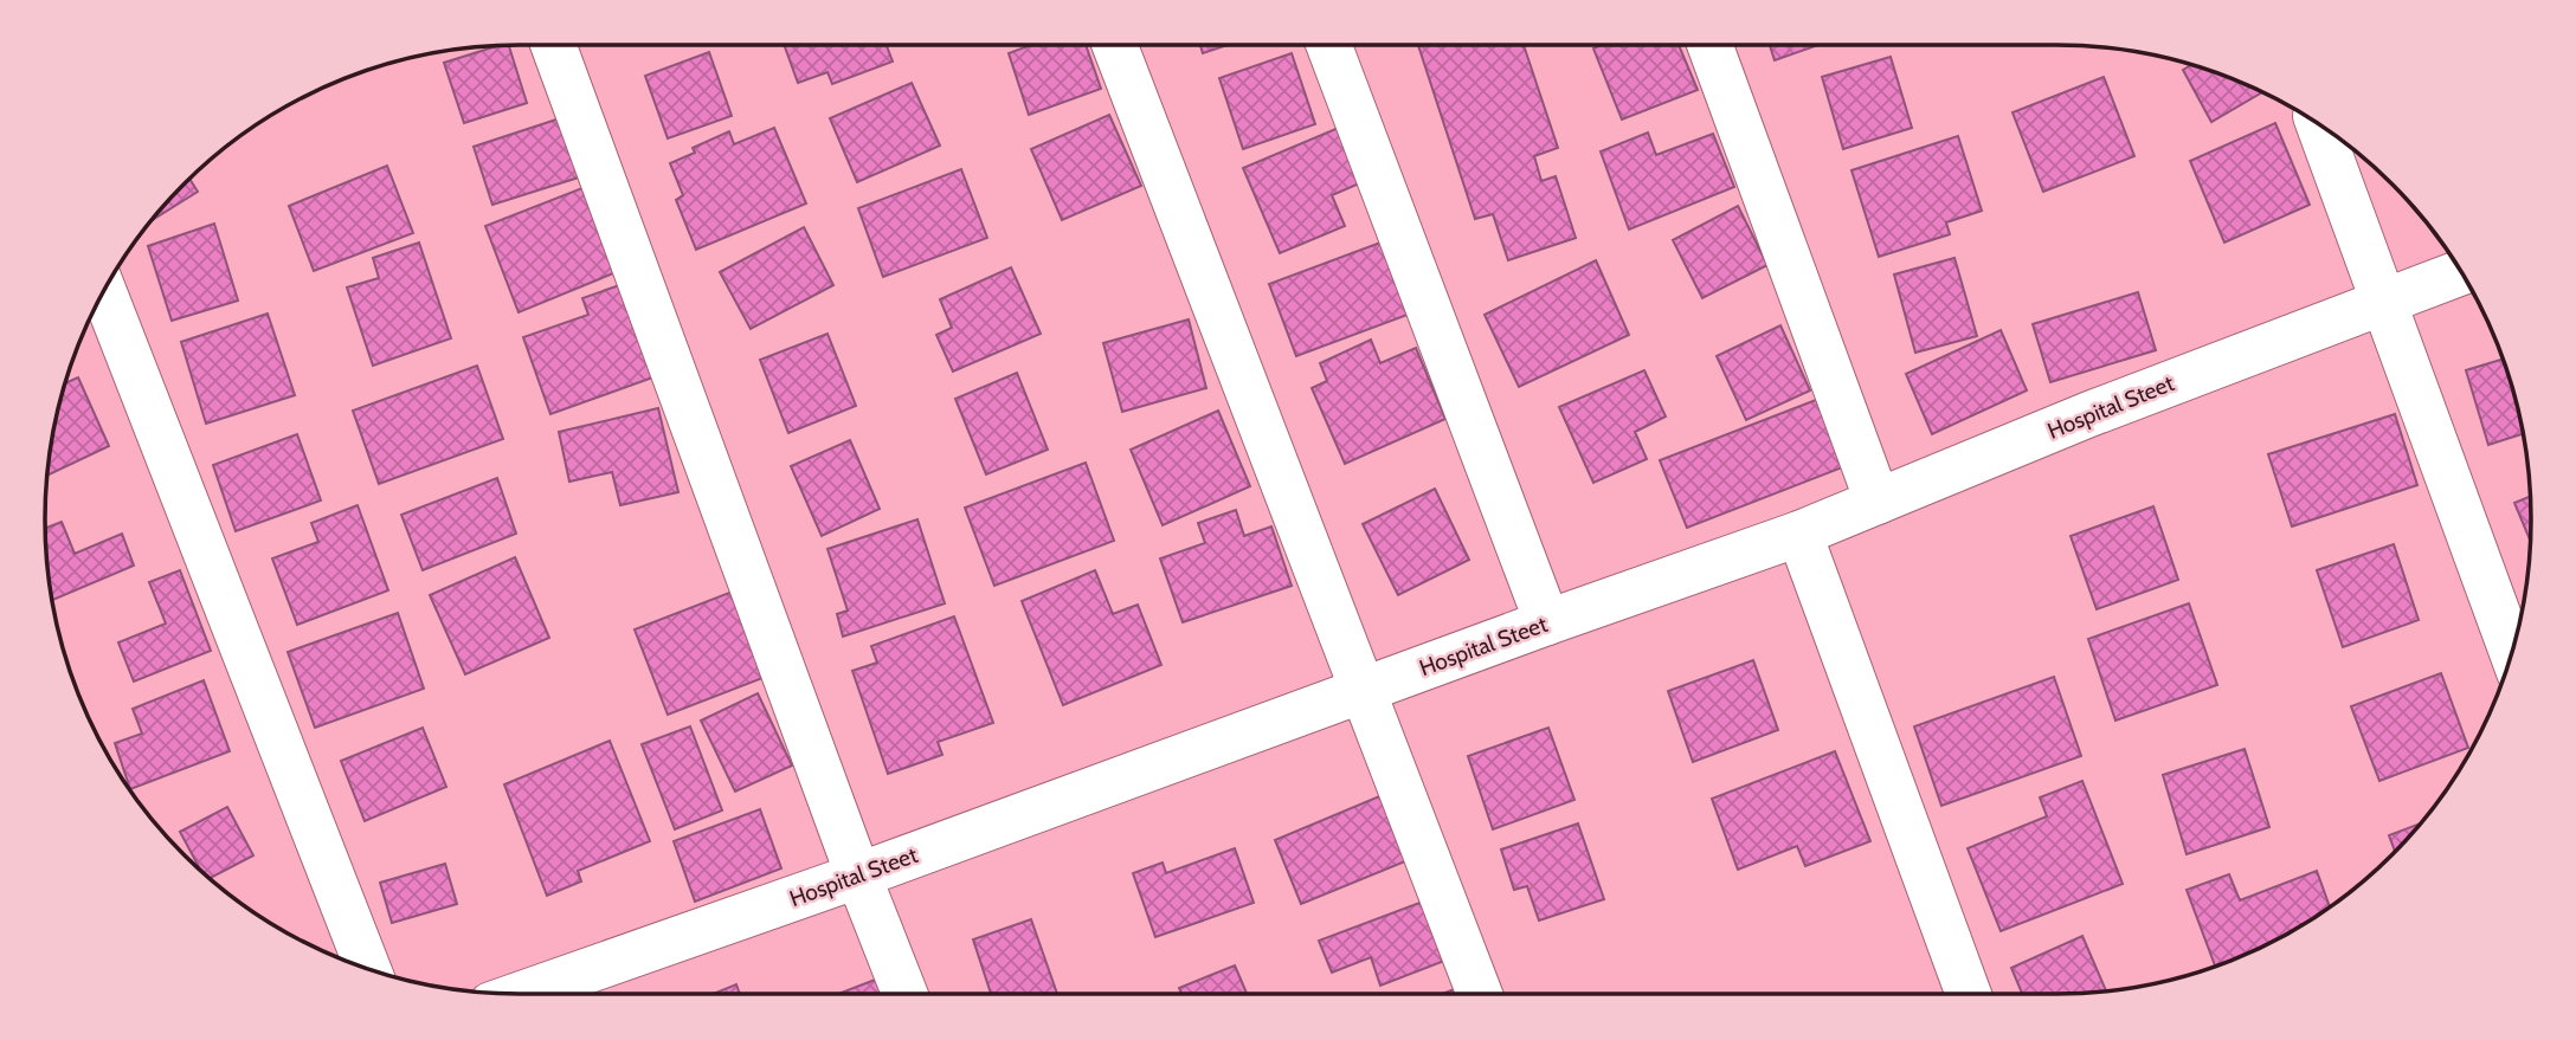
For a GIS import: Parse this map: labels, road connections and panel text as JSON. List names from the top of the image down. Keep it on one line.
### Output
{"streets":{"street":["Hospital Steet"]}}
